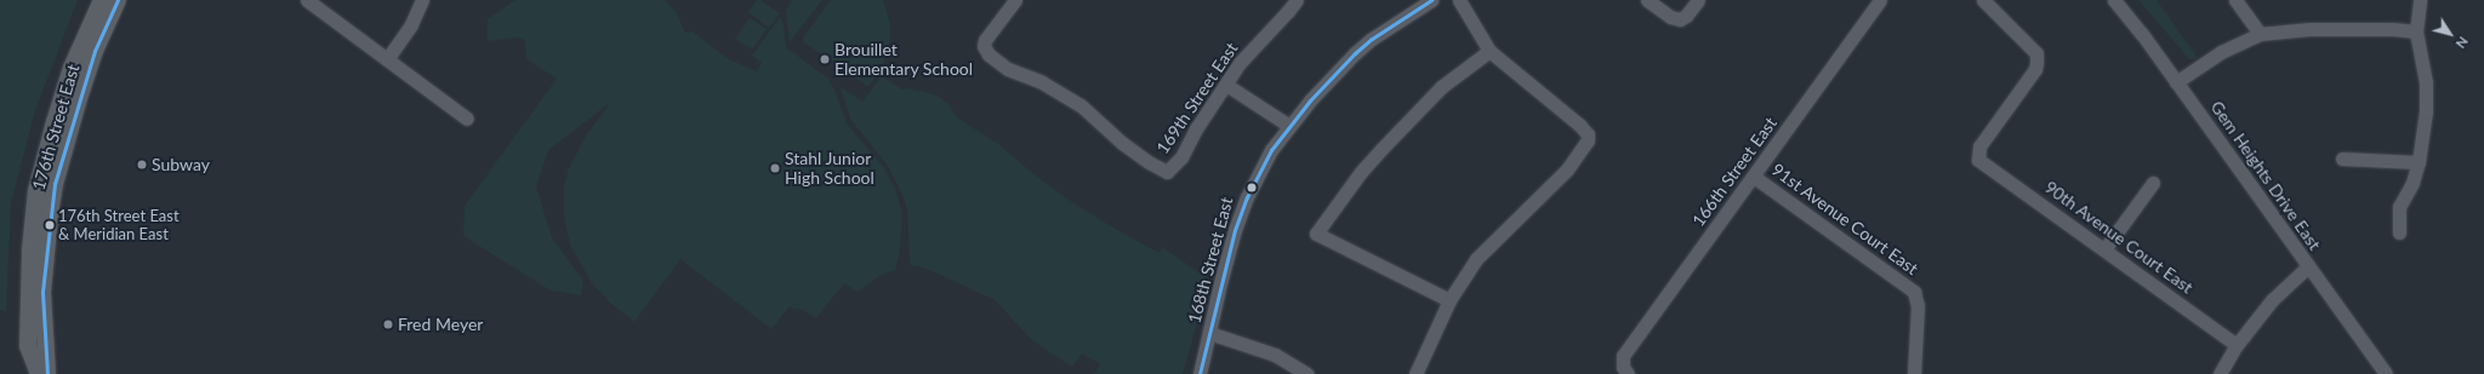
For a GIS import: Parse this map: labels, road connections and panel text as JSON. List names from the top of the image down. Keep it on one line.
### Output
{"streets":{"main road":["176th Street East"],"street":["169th Street East","166th Street East","Gem Heights Drive East","91st Avenue Court East","90th Avenue Court East","168th Street East"]},"crossings":[["166th Street East","91st Avenue Court East"]],"places":["Brouillet Elementary School","Subway","Stahl Junior High School","176th Street East & Meridian East","Fred Meyer"],"north":"bottom right"}
